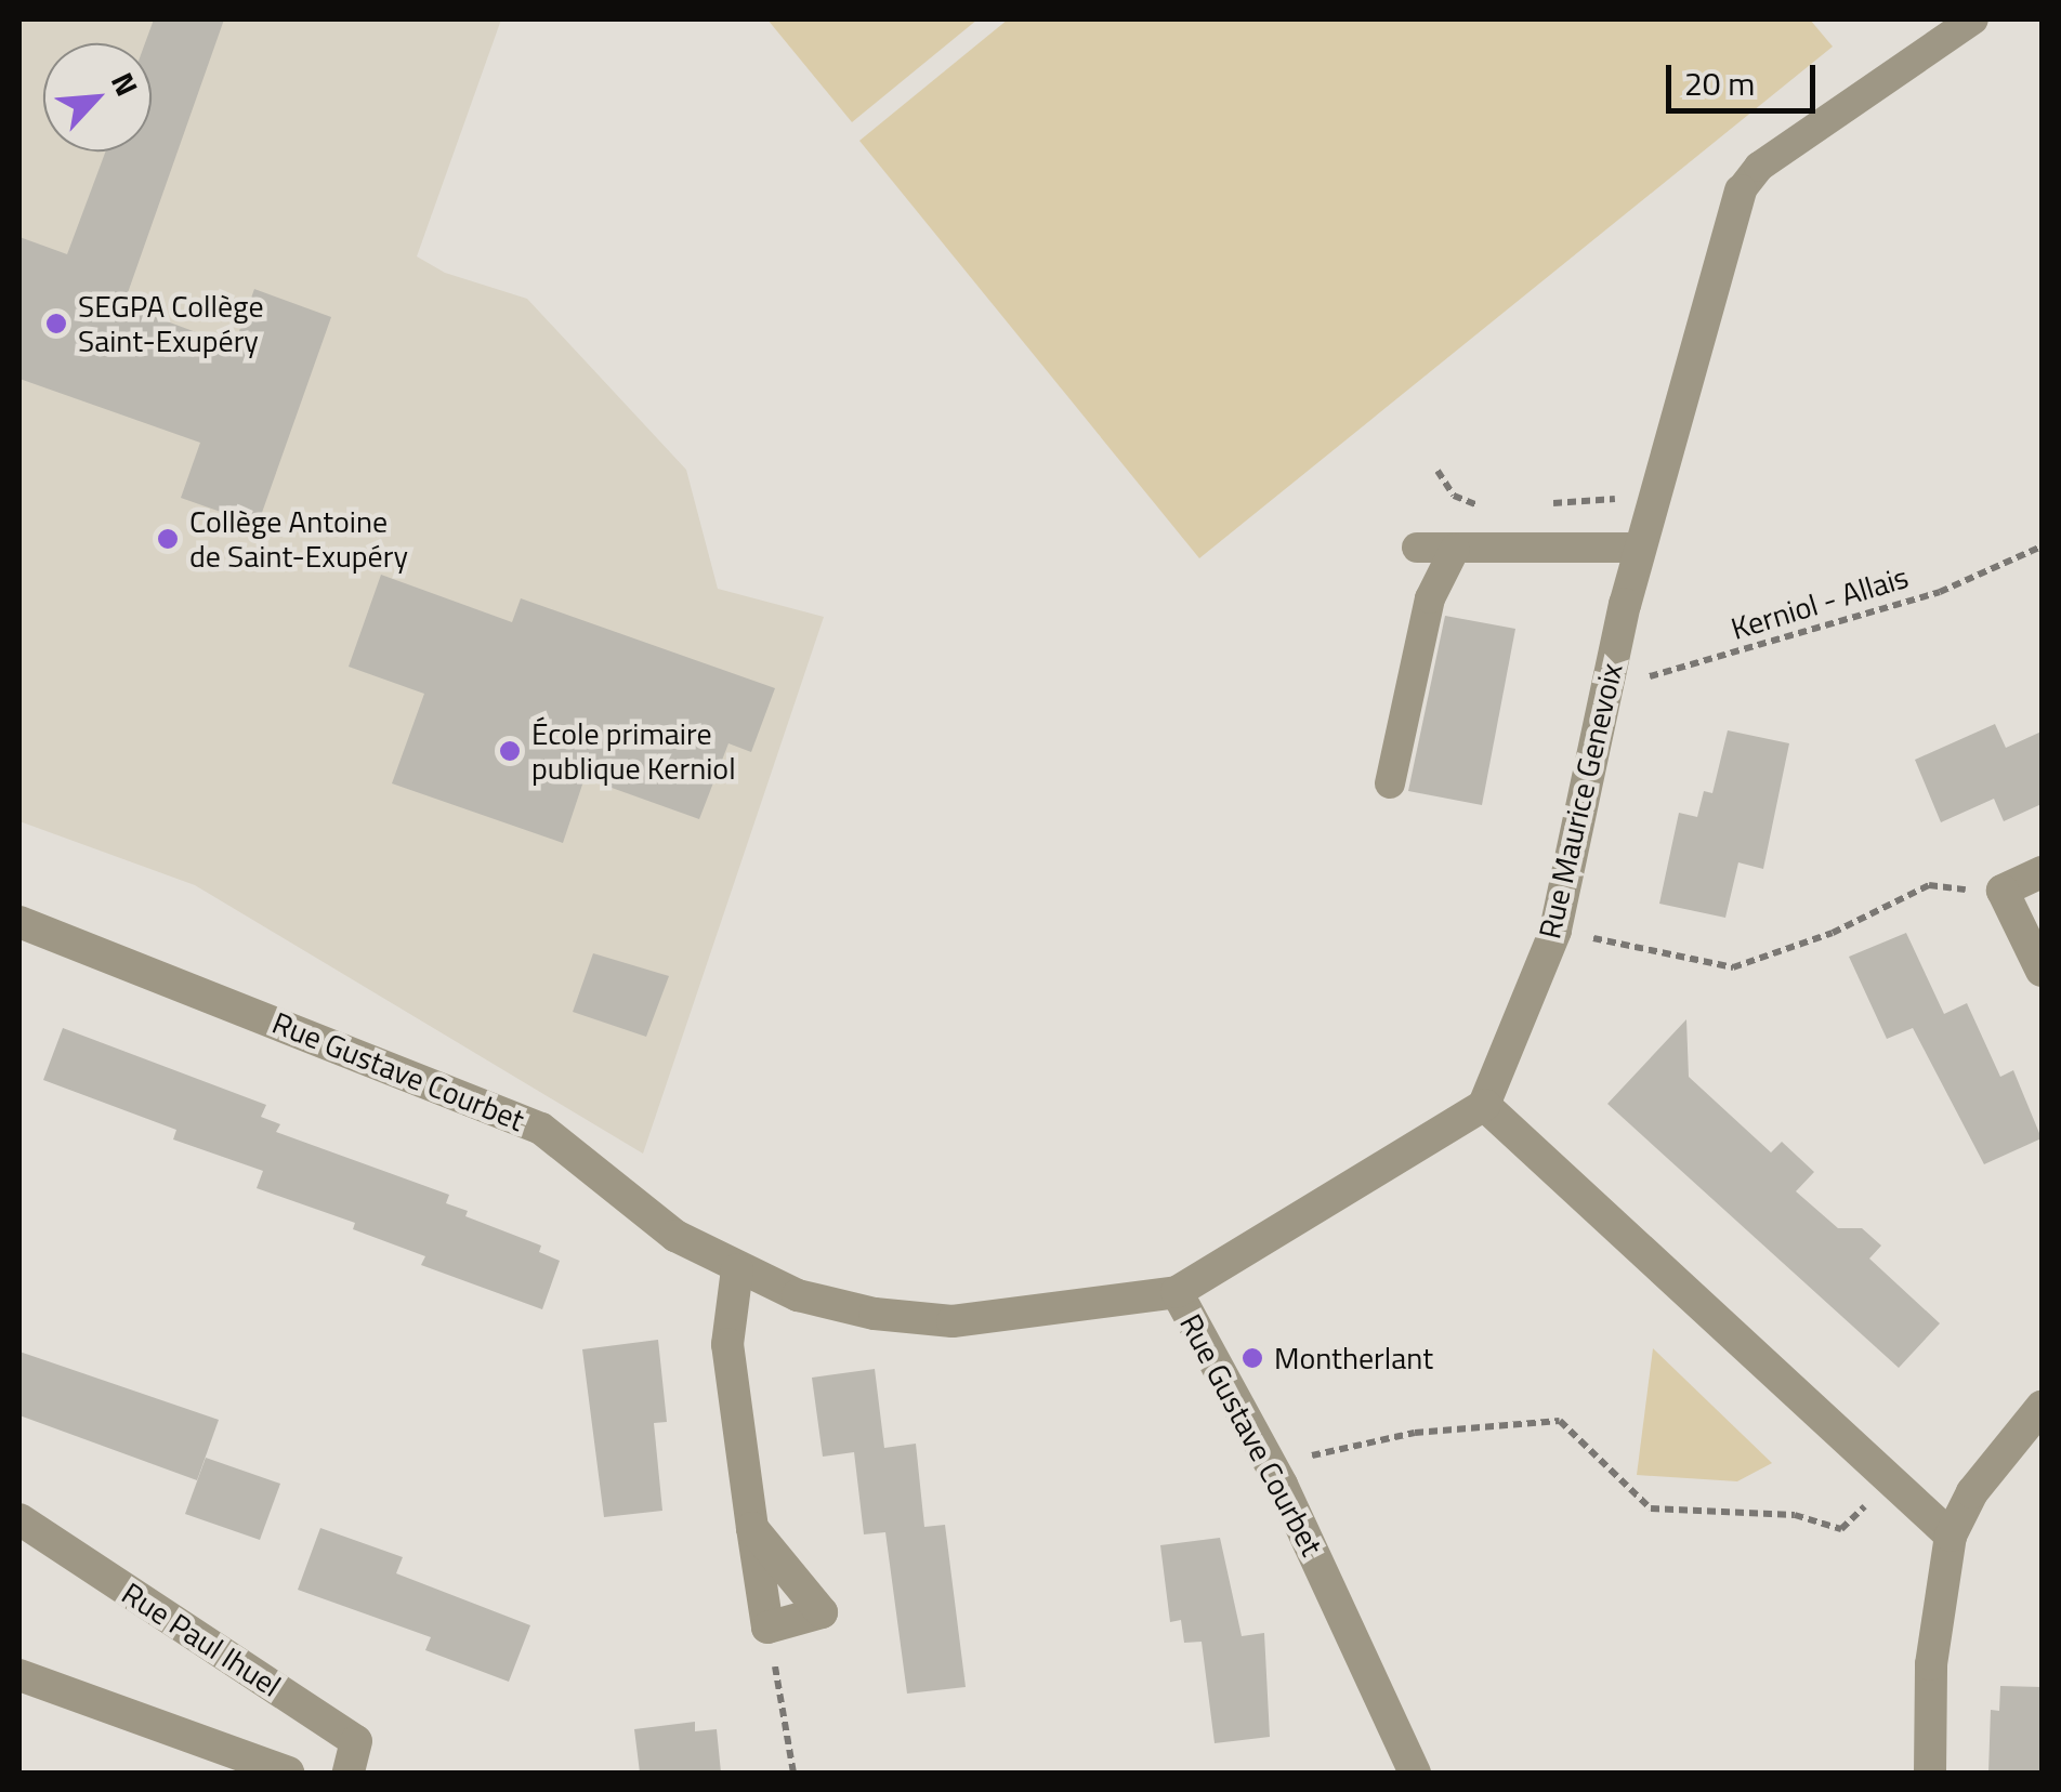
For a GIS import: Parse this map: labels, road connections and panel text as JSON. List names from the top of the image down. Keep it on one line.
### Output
{"streets":{"street":["Rue Maurice Genevoix","Rue Gustave Courbet","Rue Paul Ihuel"],"path":["Kerniol - Allais"]},"crossings":[["Kerniol - Allais","Rue Maurice Genevoix"]],"places":["SEGPA Collège Saint-Exupéry","Collège Antoine de Saint-Exupéry","École primaire publique Kerniol","Montherlant"],"scale_bar":"20 m","north":"top right"}
